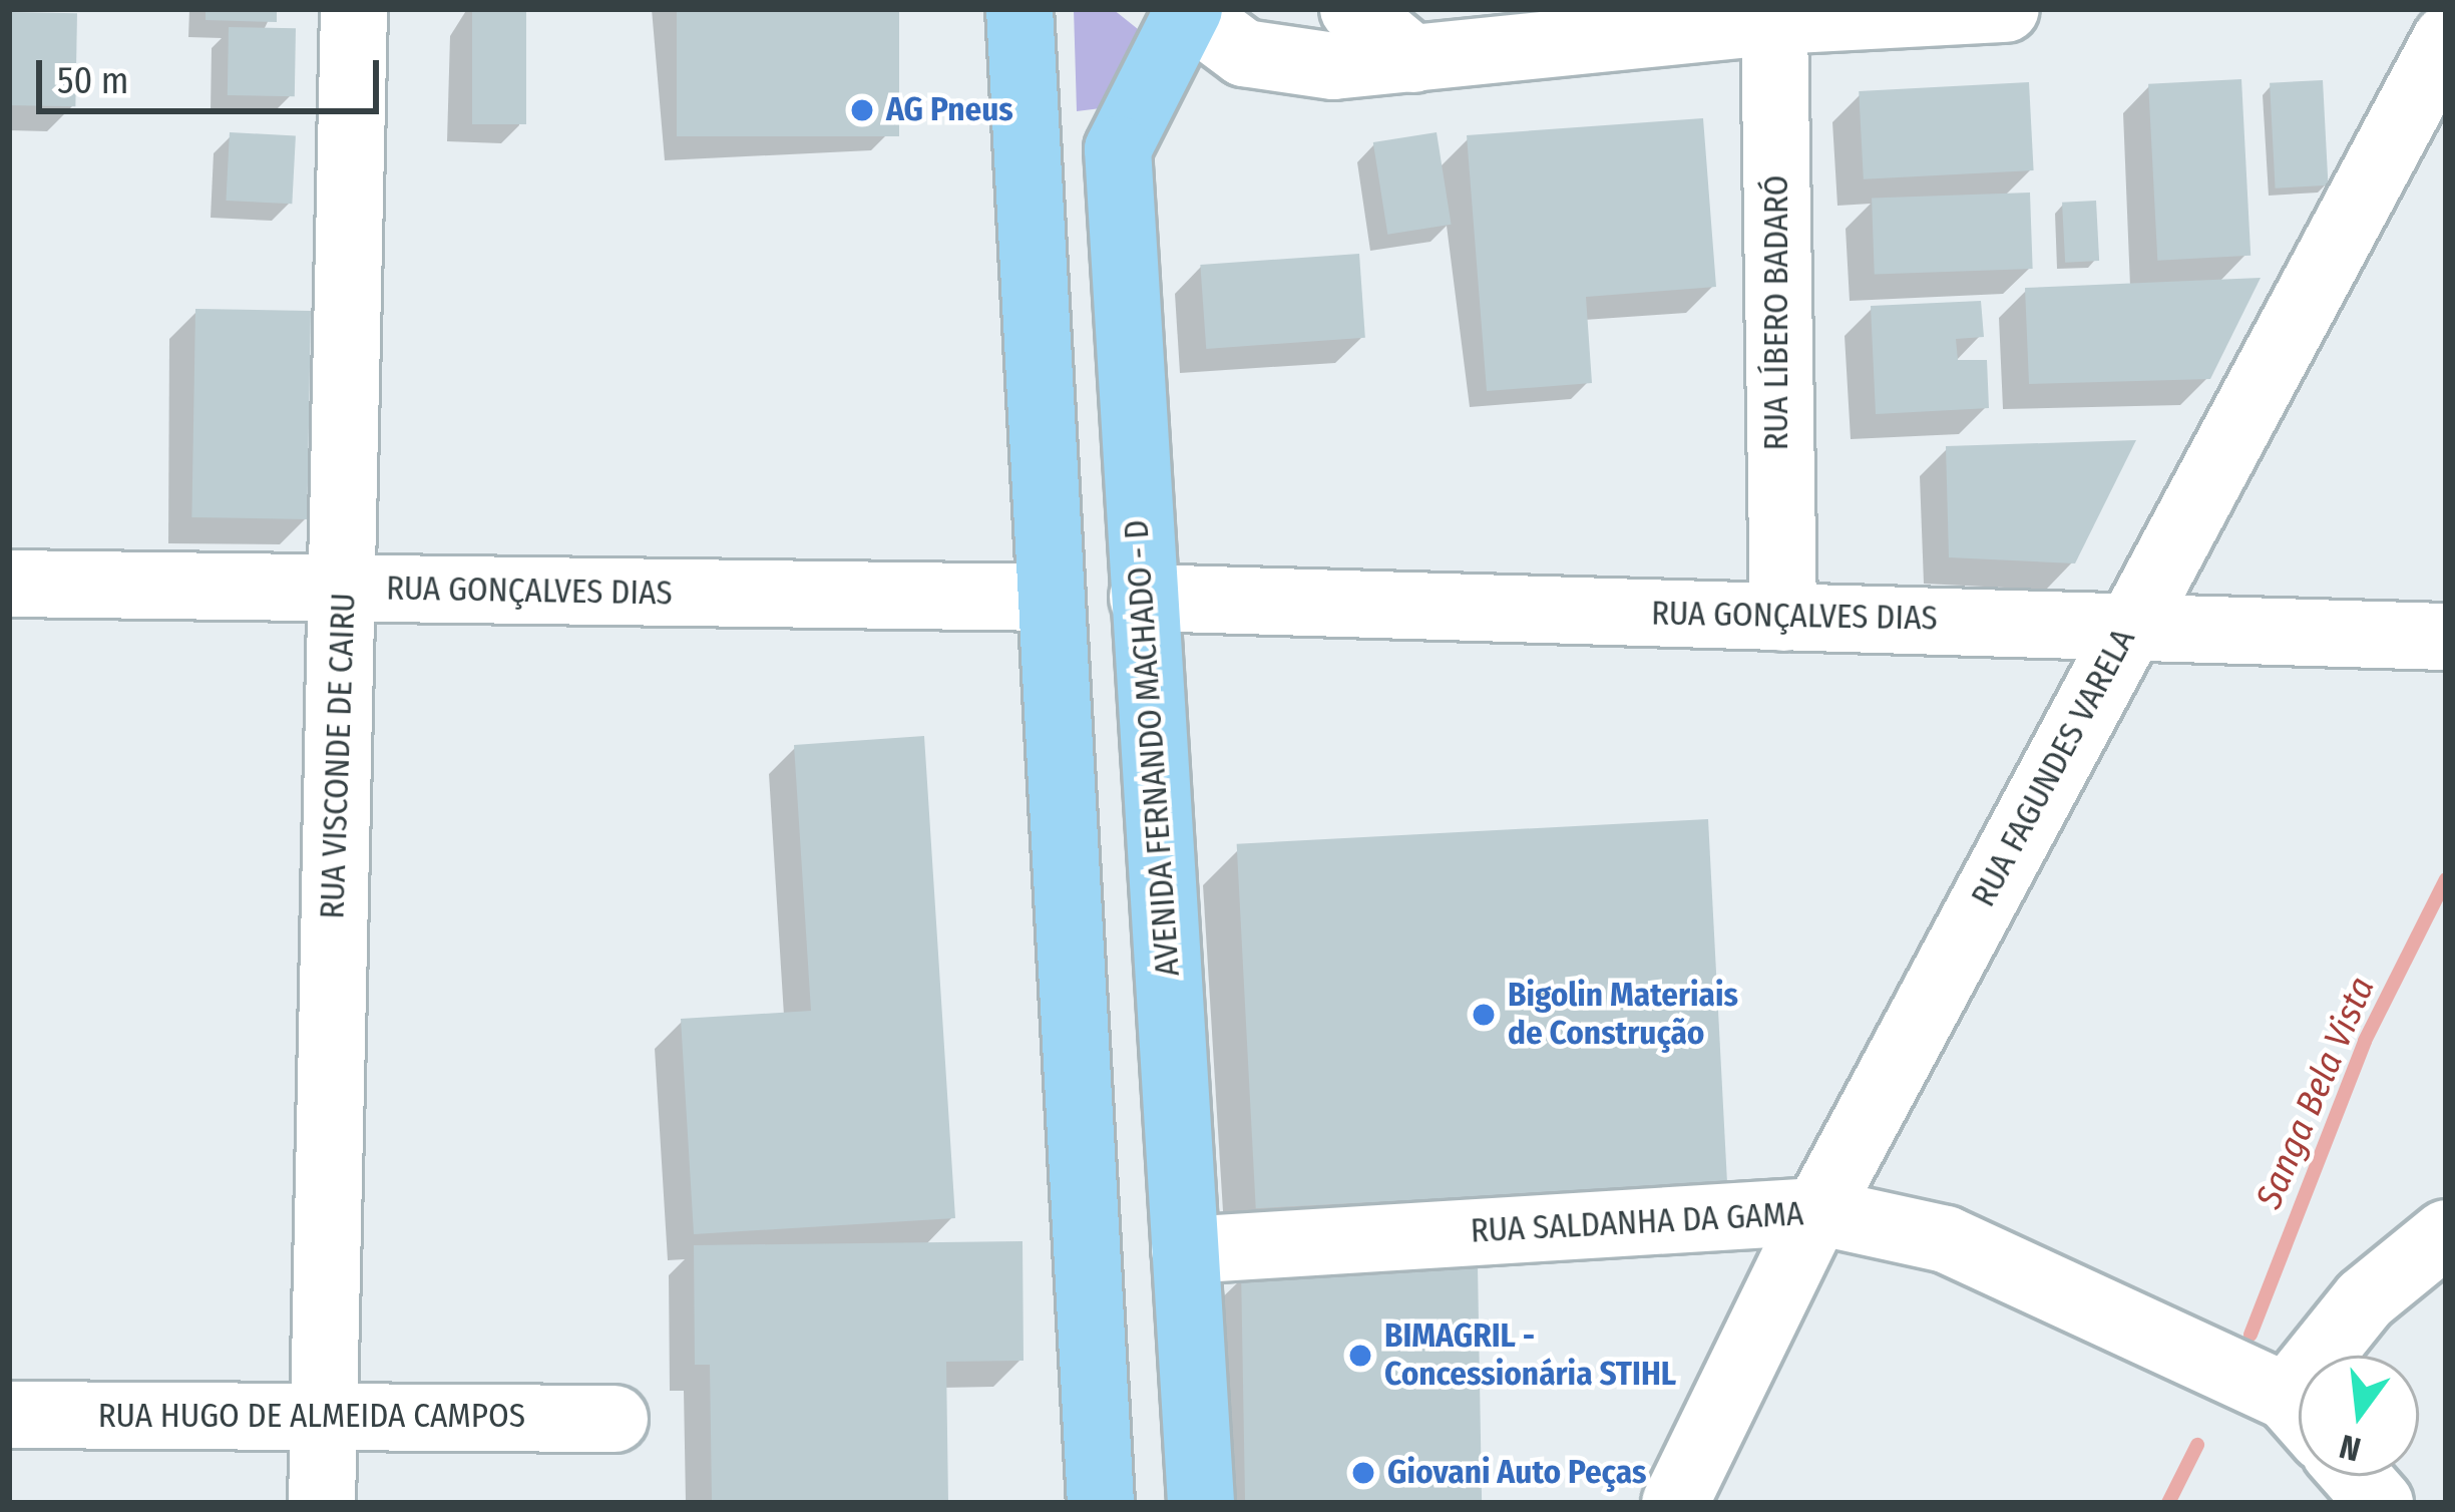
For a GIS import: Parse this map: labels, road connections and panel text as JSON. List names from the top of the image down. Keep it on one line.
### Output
{"streets":{"main road":["AVENIDA FERNANDO MACHADO - D"],"street":["RUA LÍBERO BADARÓ","RUA GONÇALVES DIAS","RUA VISCONDE DE CAIRU","RUA FAGUNDES VARELA","RUA SALDANHA DA GAMA","RUA HUGO DE ALMEIDA CAMPOS"]},"crossings":[["RUA LÍBERO BADARÓ","RUA GONÇALVES DIAS"],["RUA GONÇALVES DIAS","AVENIDA FERNANDO MACHADO - D"],["RUA GONÇALVES DIAS","RUA VISCONDE DE CAIRU"],["RUA GONÇALVES DIAS","RUA FAGUNDES VARELA"],["AVENIDA FERNANDO MACHADO - D","RUA SALDANHA DA GAMA"],["RUA VISCONDE DE CAIRU","RUA HUGO DE ALMEIDA CAMPOS"],["RUA FAGUNDES VARELA","RUA SALDANHA DA GAMA"]],"water":["Sanga Bela Vista"],"places":["AG Pneus","Bigolin Materiais de Construção","BIMAGRIL - Concessionária STIHL","Giovani Auto Peças"],"scale_bar":"50 m","north":"bottom"}
